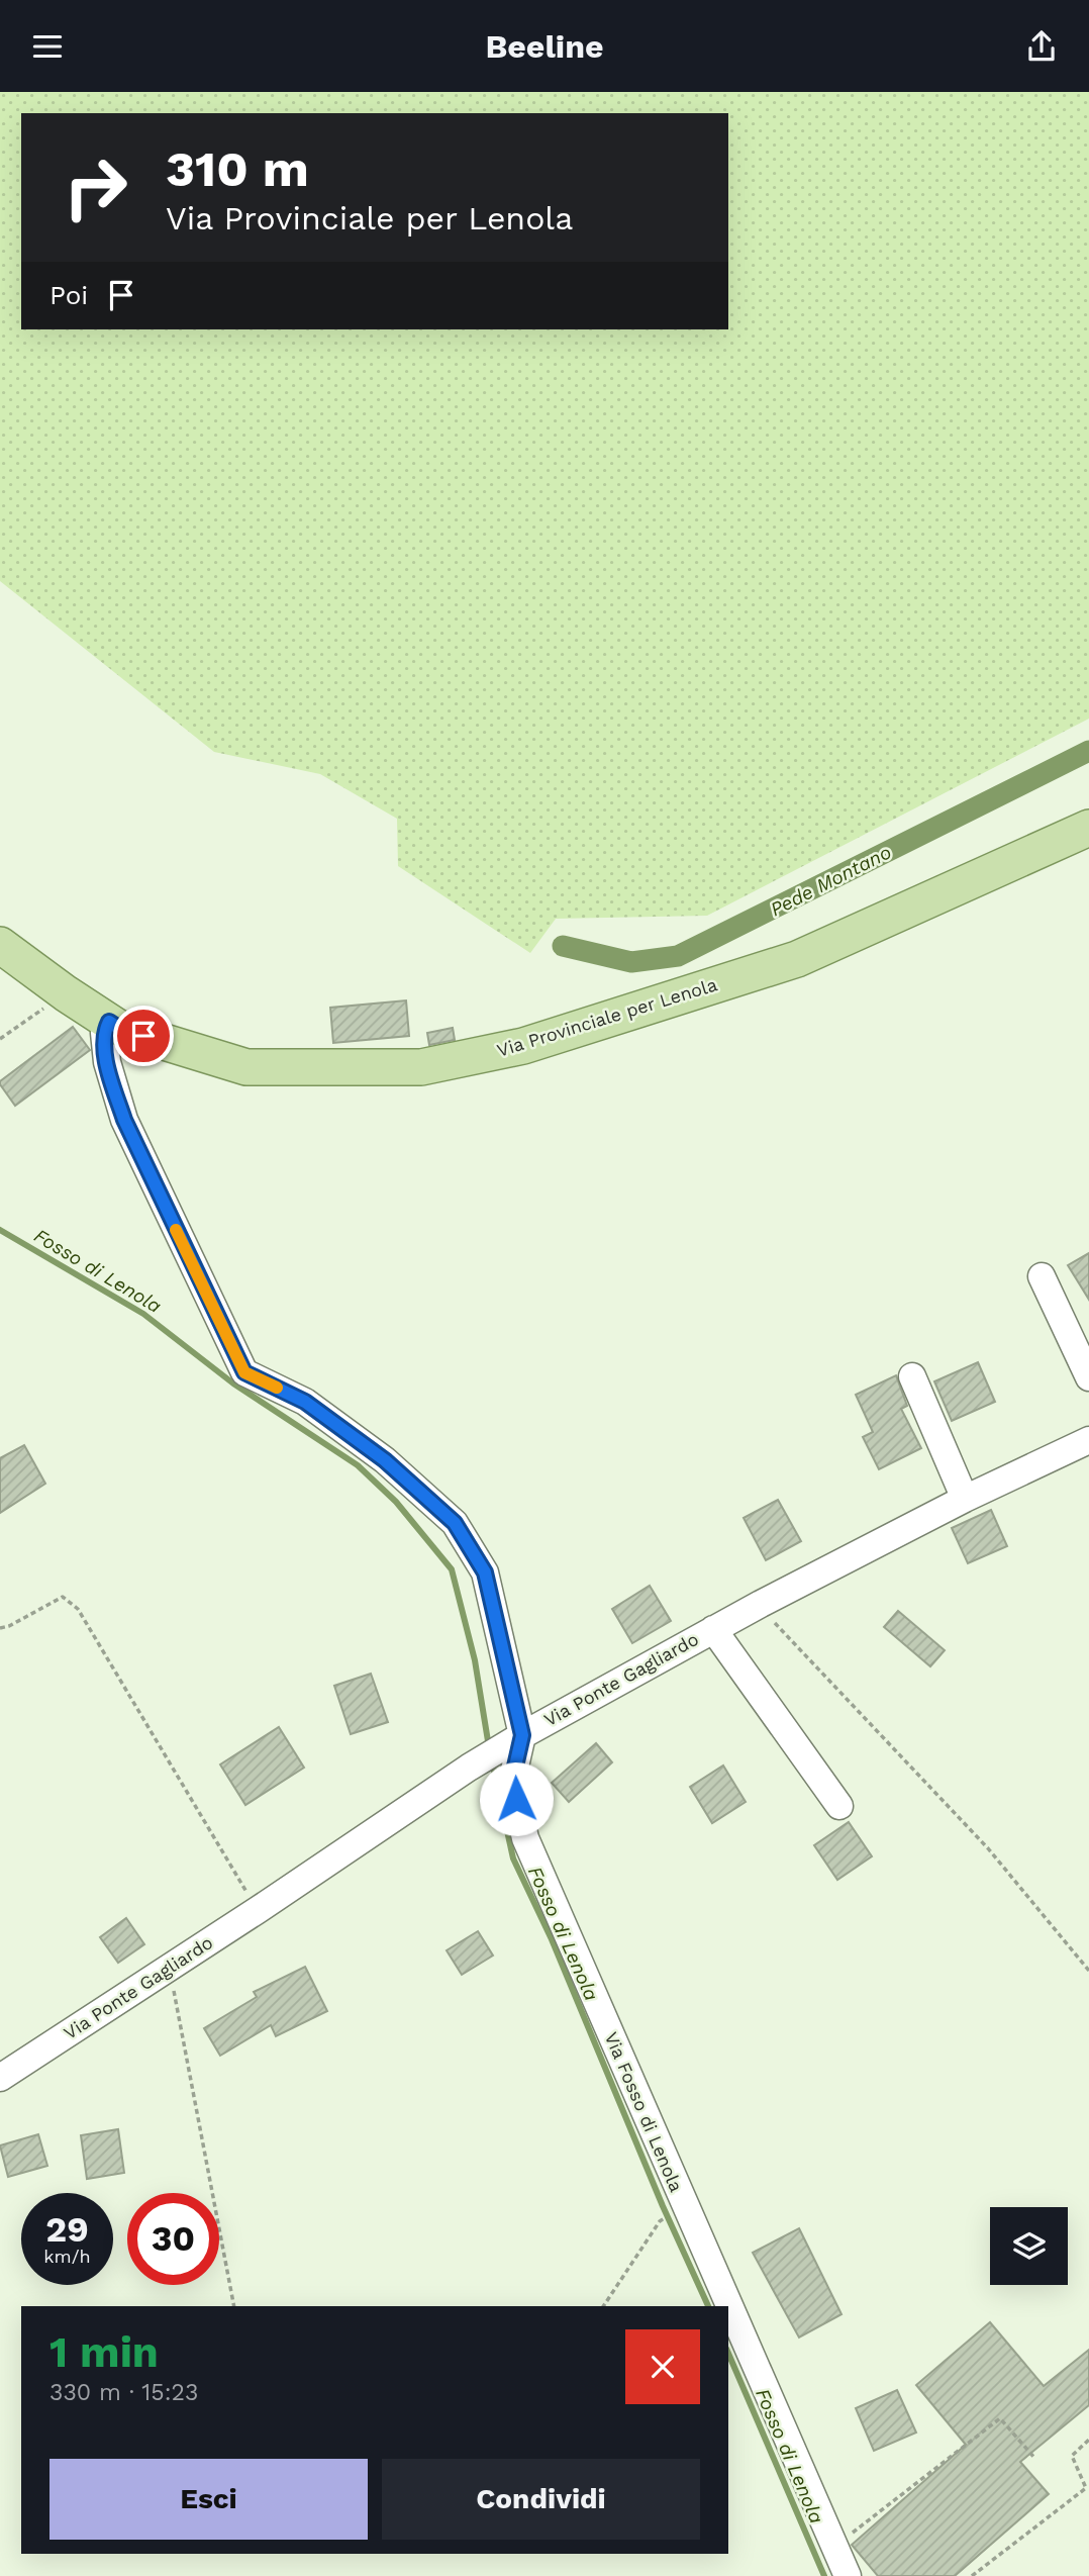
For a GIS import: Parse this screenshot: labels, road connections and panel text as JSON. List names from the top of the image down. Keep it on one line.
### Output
{"streets":{"main road":["Via Provinciale per Lenola"],"street":["Via Ponte Gagliardo","Via Fosso di Lenola"]},"crossings":[["Via Provinciale per Lenola","Via Fosso di Lenola"],["Via Ponte Gagliardo","Via Fosso di Lenola"]],"water":["Pede Montano","Fosso di Lenola"],"page":{"header":"Beeline","turn":["310 m","Via Provinciale per Lenola"],"then":"Poi","speed":"29 km/h","limit":"30","heading":["1 min","330 m · 15:23"],"buttons":["Esci","Condividi"]}}
